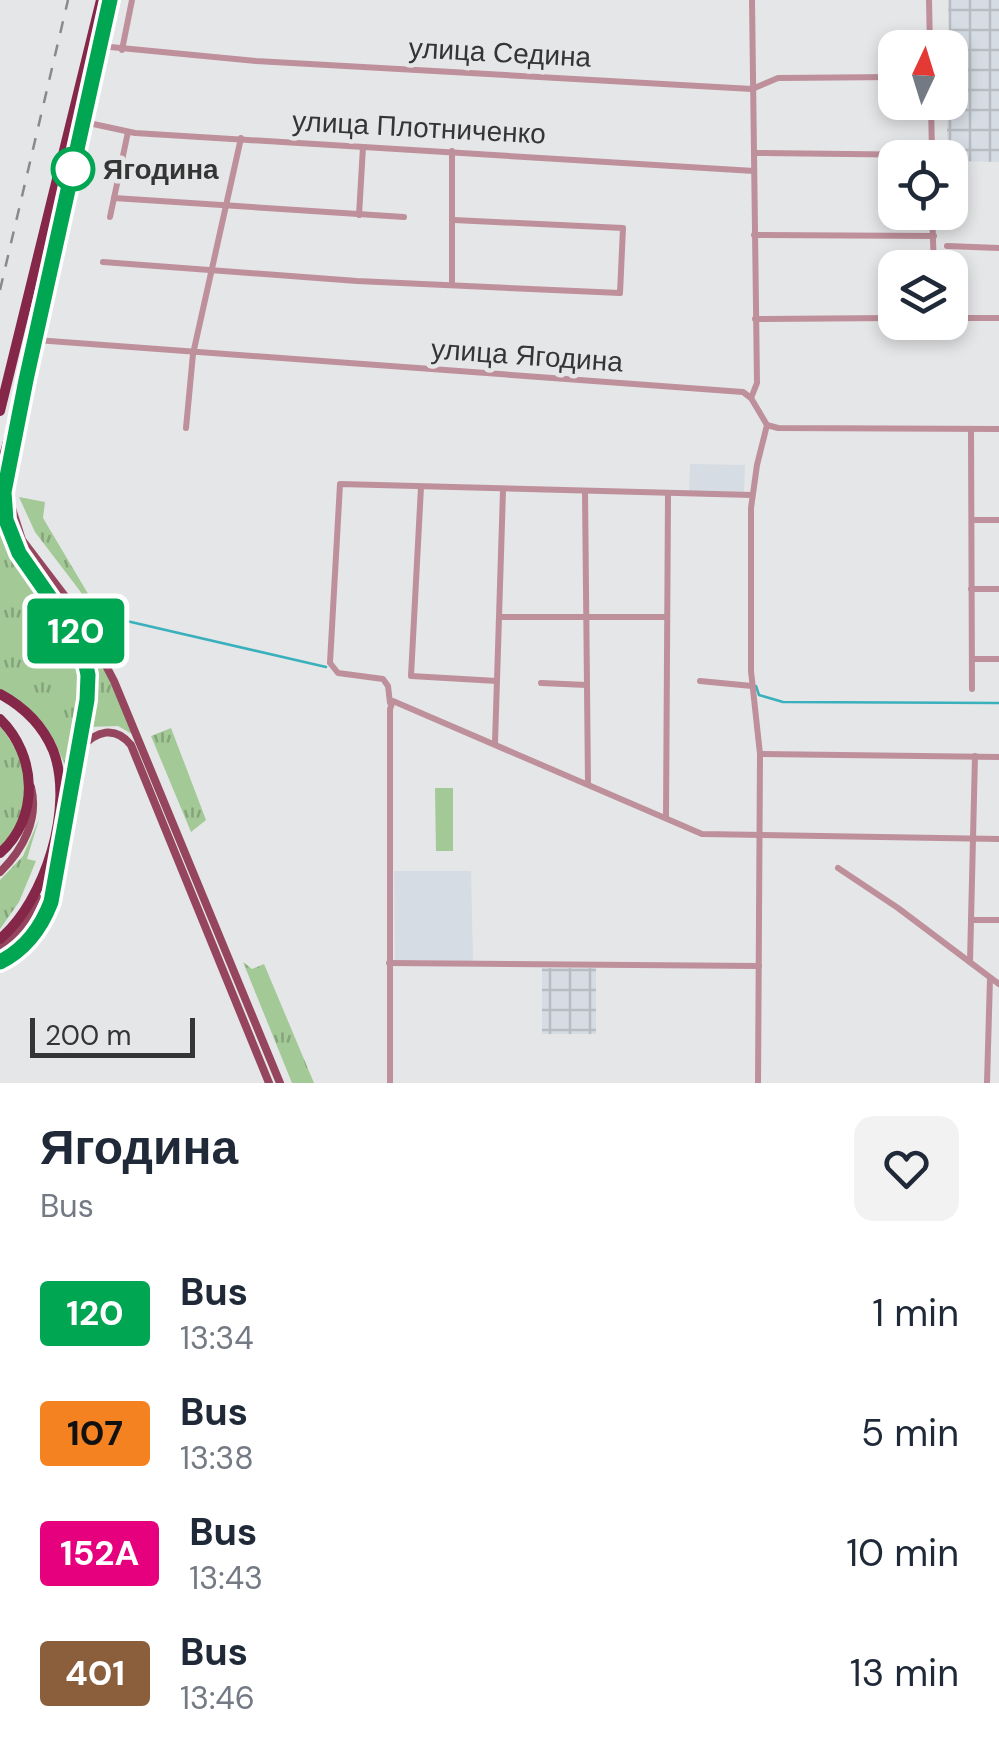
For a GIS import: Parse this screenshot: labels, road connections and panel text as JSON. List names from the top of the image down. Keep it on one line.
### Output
{"streets":{"street":["улица Седина","улица Плотниченко","улица Ягодина"]},"places":["Ягодина"],"lines":["bus line 120"],"scale_bar":"200 m","north":"top","page":{"on_map":"120","scale":"200 m","heading":["Ягодина","Bus"],"list":[{"mark":"120","name":"Bus","note":"13:34","value":"1 min"},{"mark":"107","name":"Bus","note":"13:38","value":"5 min"},{"mark":"152A","name":"Bus","note":"13:43","value":"10 min"},{"mark":"401","name":"Bus","note":"13:46","value":"13 min"}]}}
